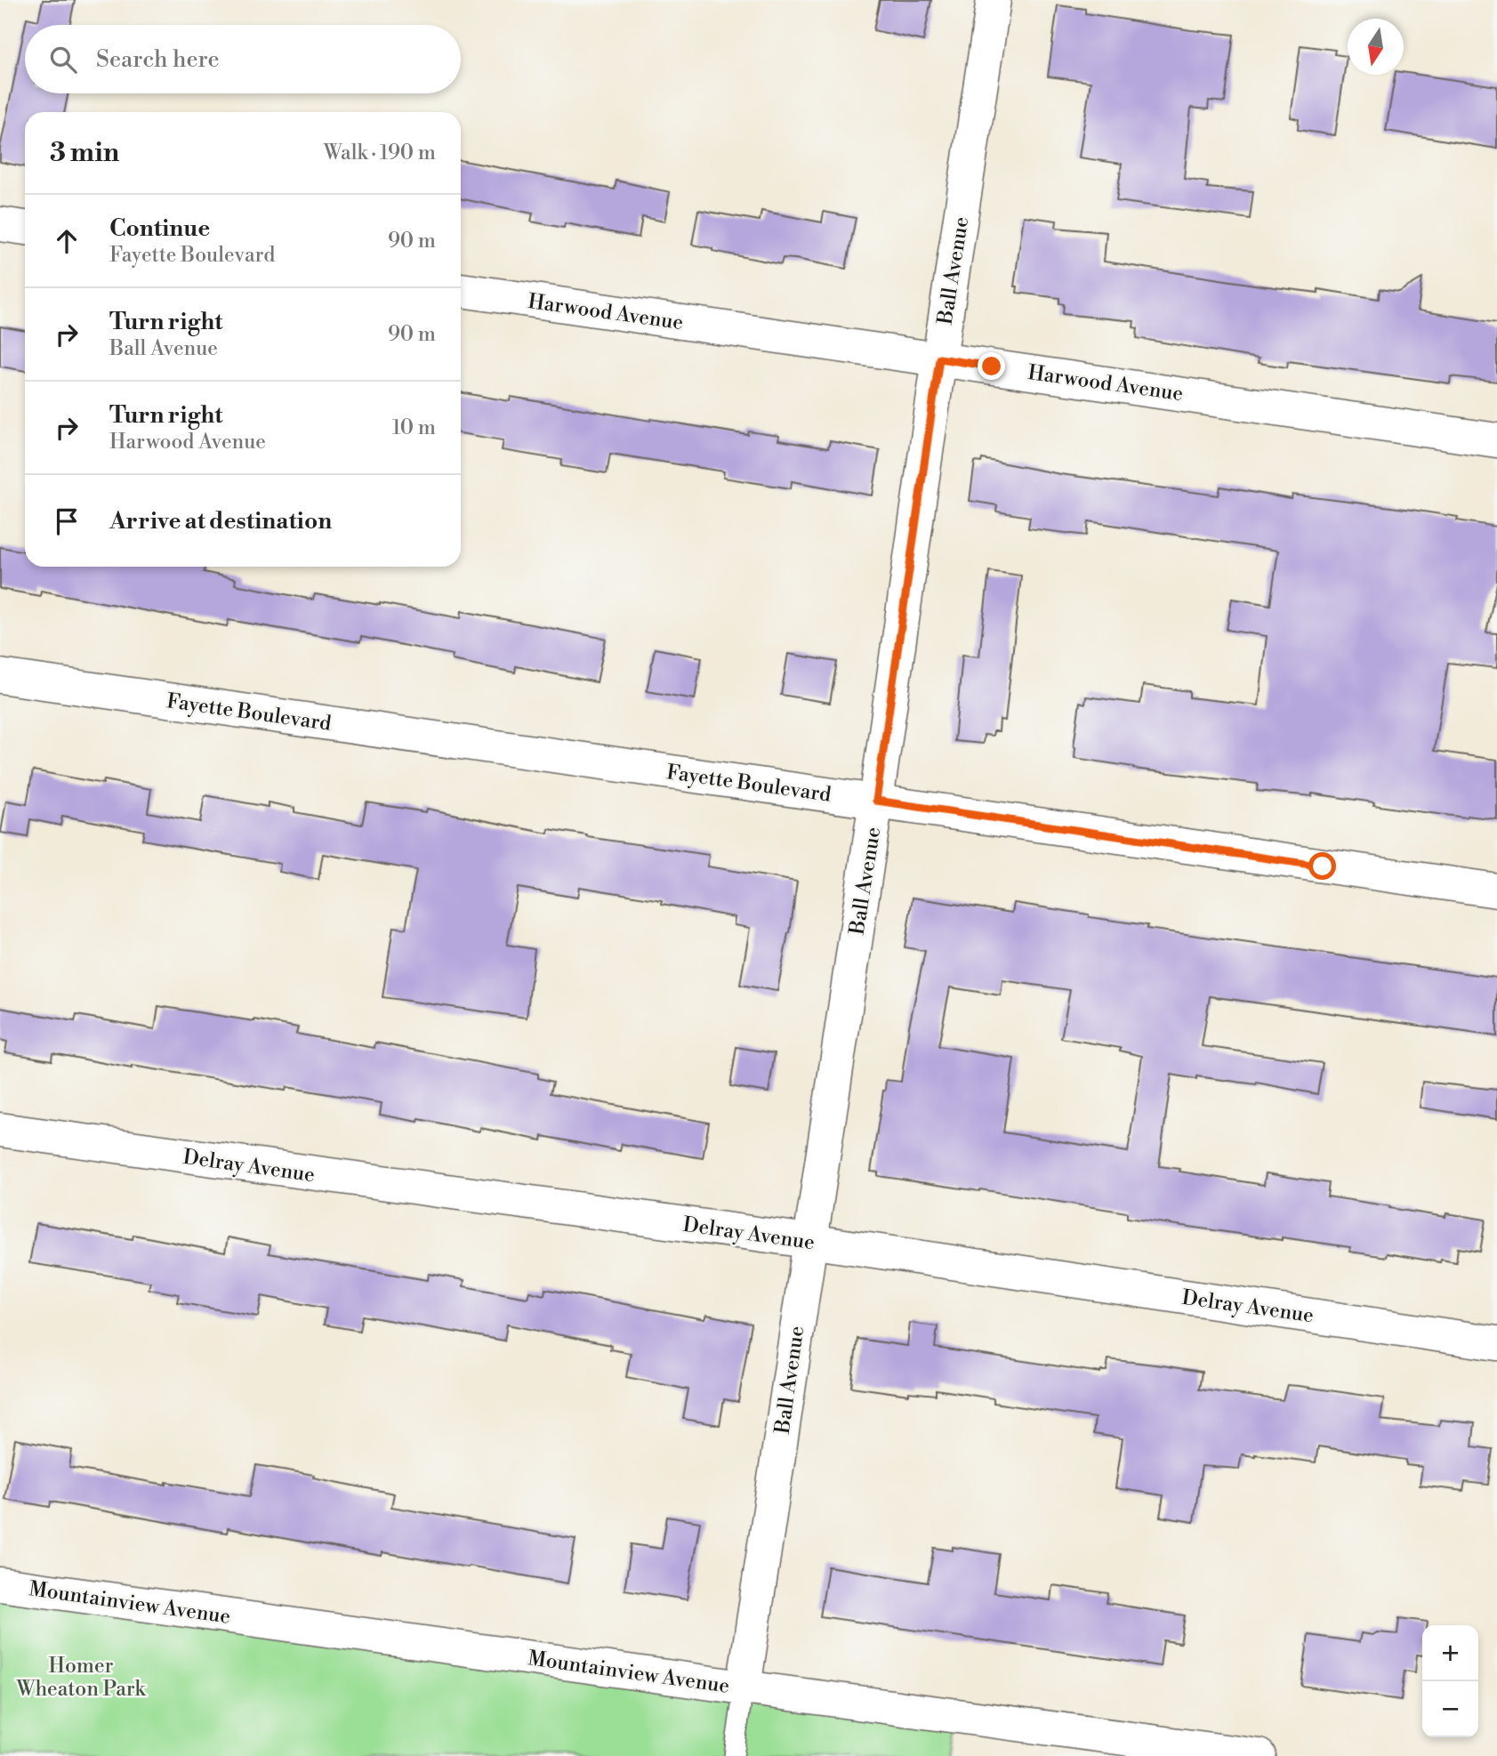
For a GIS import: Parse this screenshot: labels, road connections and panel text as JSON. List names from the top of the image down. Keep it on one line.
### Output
{"streets":{"street":["Ball Avenue","Harwood Avenue","Fayette Boulevard","Delray Avenue","Mountainview Avenue"]},"crossings":[["Ball Avenue","Harwood Avenue"],["Ball Avenue","Fayette Boulevard"],["Ball Avenue","Delray Avenue"],["Ball Avenue","Mountainview Avenue"]],"parks":["Homer Wheaton Park"],"north":"bottom","page":{"search":"Search here","heading":["3 min","Walk · 190 m"],"list":[["Continue","Fayette Boulevard","90 m"],["Turn right","Ball Avenue","90 m"],["Turn right","Harwood Avenue","10 m"],"Arrive at destination"],"map_buttons":["+","−"]}}
